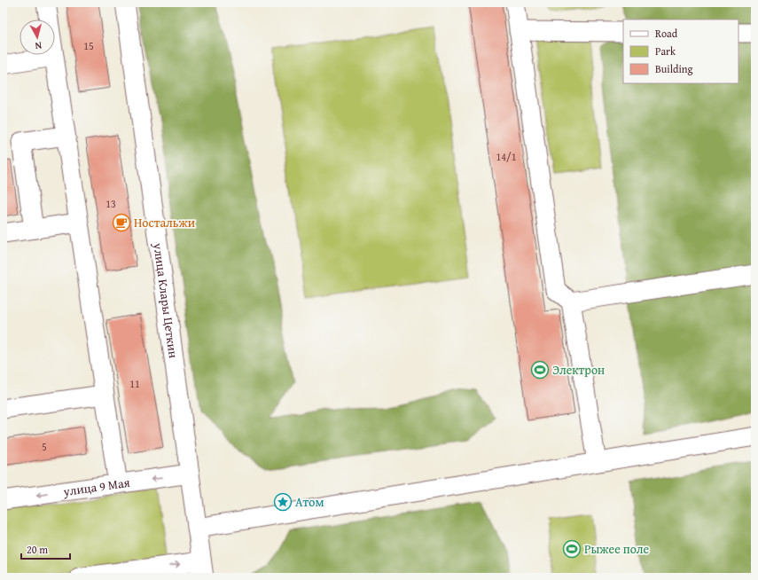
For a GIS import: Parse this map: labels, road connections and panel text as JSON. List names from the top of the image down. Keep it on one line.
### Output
{"streets":{"street":["улица Клары Цеткин","улица 9 Мая"]},"crossings":[["улица Клары Цеткин","улица 9 Мая"]],"places":{"cafe":["Ностальжи"],"sports":["Электрон","Рыжее поле"],"place":["Атом"]},"house_numbers":["15","14/1","13","11","5"],"legend":["Road","Park","Building"],"scale_bar":"20 m","north":"bottom"}
